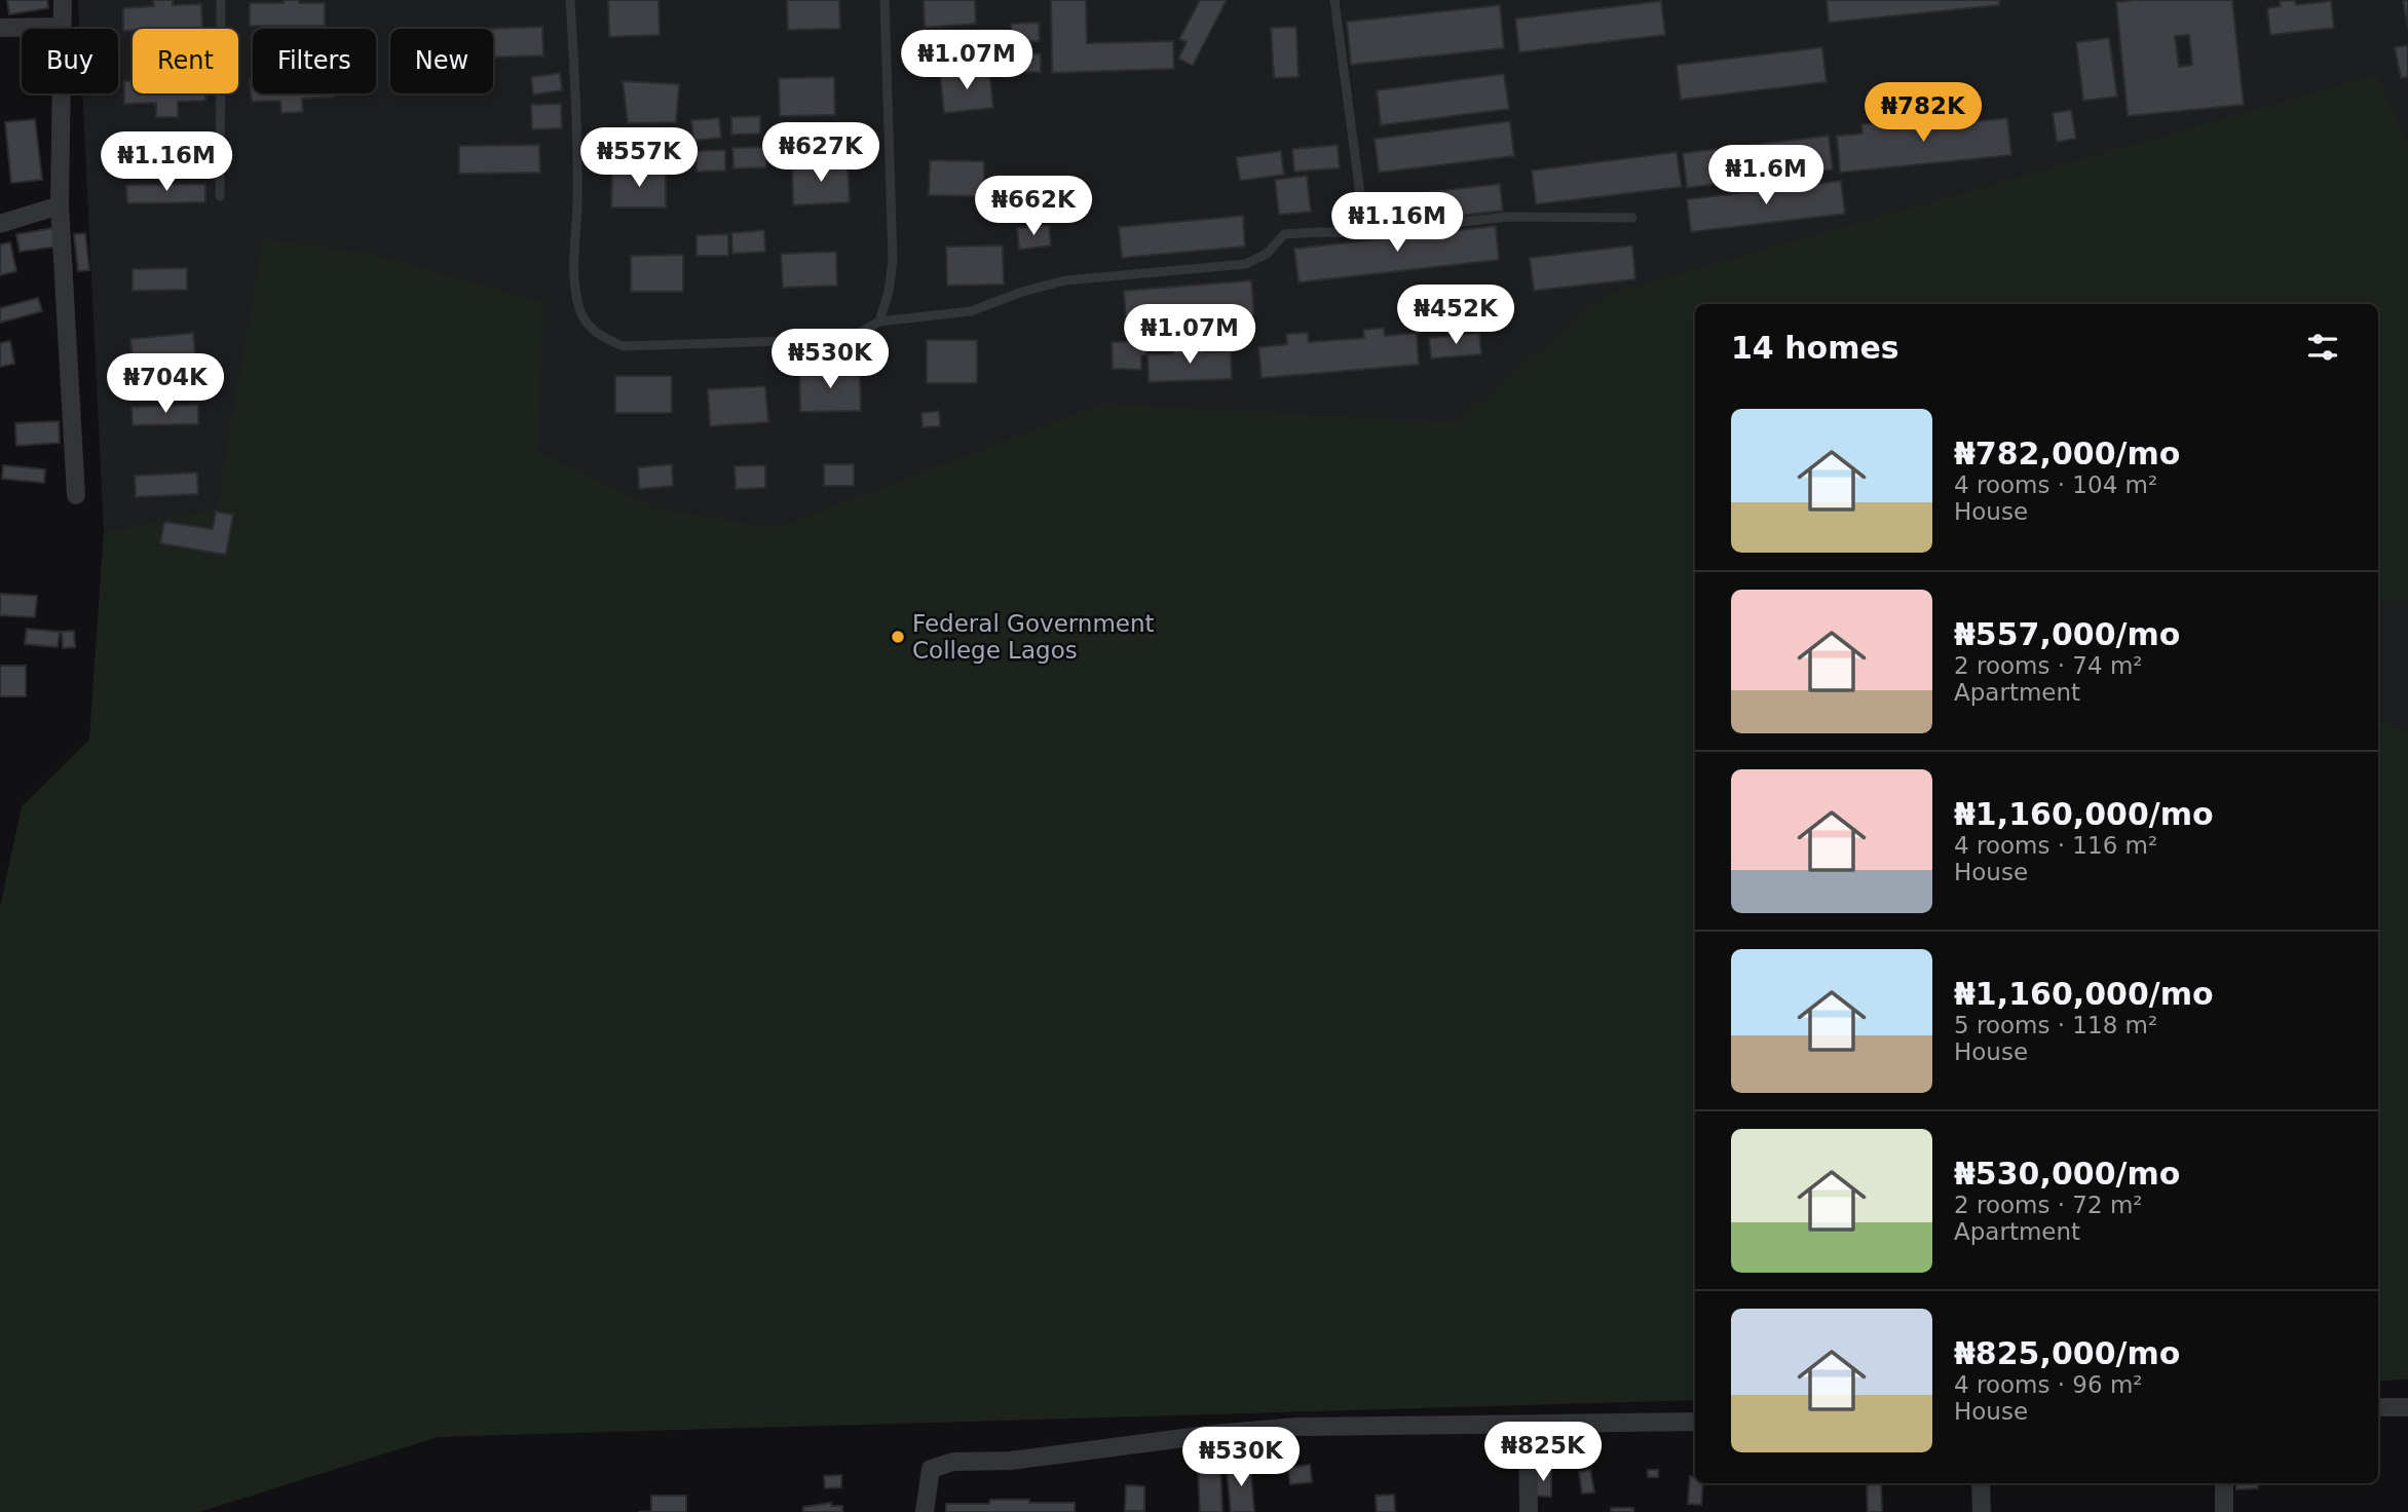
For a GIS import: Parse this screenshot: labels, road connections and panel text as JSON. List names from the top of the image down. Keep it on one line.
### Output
{"places":["Federal Government College Lagos"],"page":{"chip":["Buy","Rent","Filters","New"],"price":["₦1.07M","₦782K","₦627K","₦557K","₦1.16M","₦1.6M","₦662K","₦1.16M","₦452K","₦1.07M","₦530K","₦704K","₦825K","₦530K"],"heading":"14 homes","list":[{"name":"₦782,000/mo","note":"4 rooms · 104 m² · House"},{"name":"₦557,000/mo","note":"2 rooms · 74 m² · Apartment"},{"name":"₦1,160,000/mo","note":"4 rooms · 116 m² · House"},{"name":"₦1,160,000/mo","note":"5 rooms · 118 m² · House"},{"name":"₦530,000/mo","note":"2 rooms · 72 m² · Apartment"},{"name":"₦825,000/mo","note":"4 rooms · 96 m² · House"}]}}
